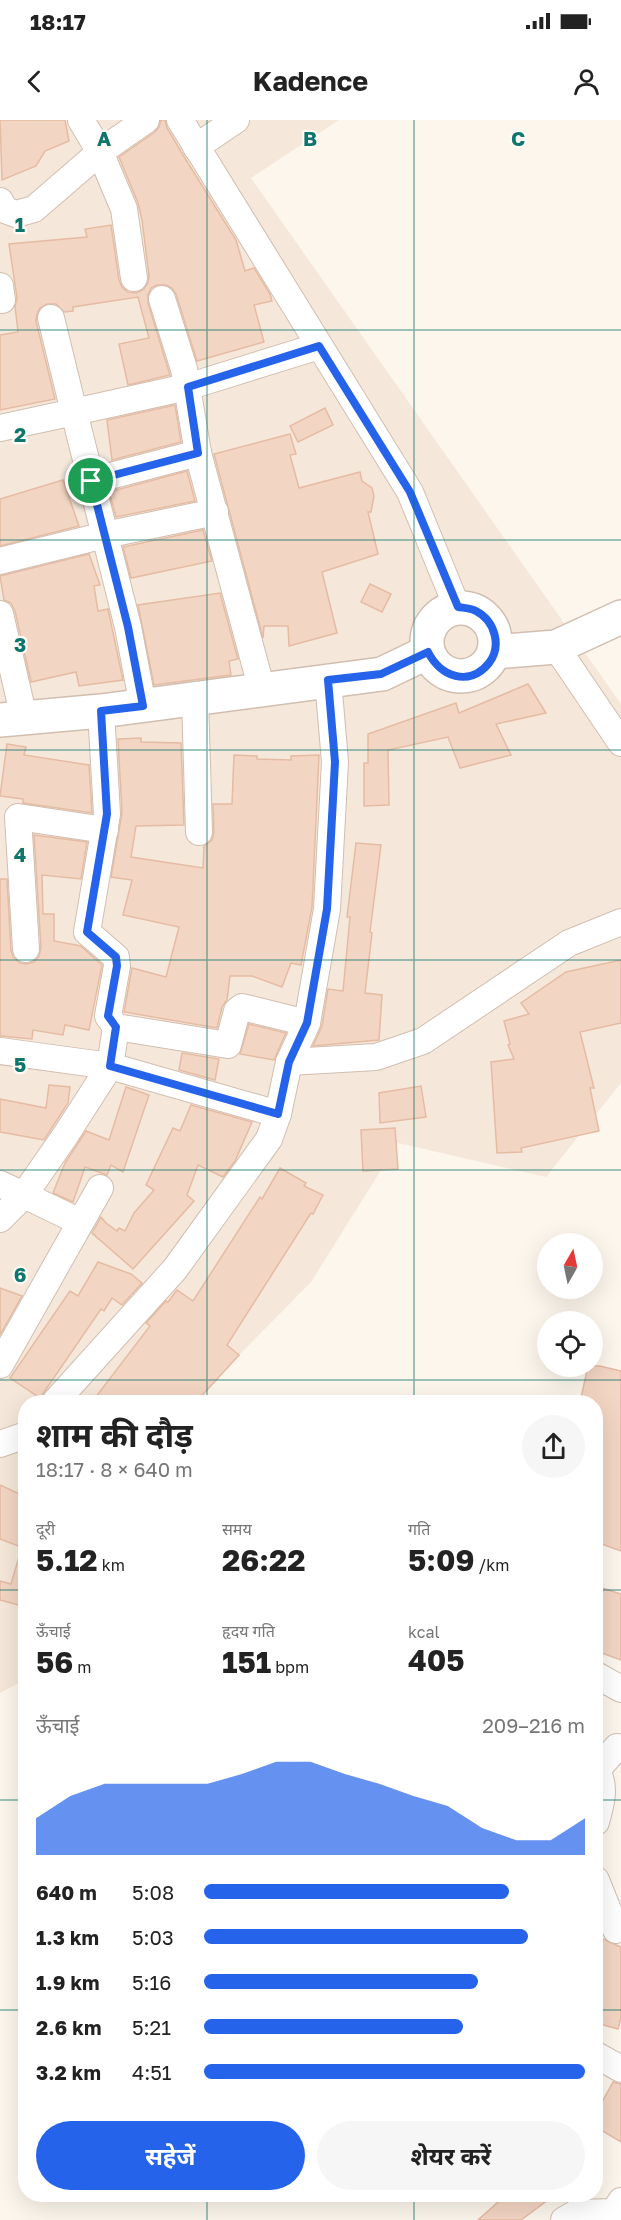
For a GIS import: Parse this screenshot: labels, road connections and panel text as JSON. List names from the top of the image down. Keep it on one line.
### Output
{"north":"top","page":{"status":"18:17","header":"Kadence","heading":["शाम की दौड़","18:17 · 8 × 640 m"],"stats":[["दूरी","5.12 km"],["समय","26:22"],["गति","5:09 /km"],["ऊँचाई","56 m"],["हृदय गति","151 bpm"],["kcal","405"]],"chart":["ऊँचाई","209–216 m"],"list":[{"name":"640 m","note":"5:08"},{"name":"1.3 km","note":"5:03"},{"name":"1.9 km","note":"5:16"},{"name":"2.6 km","note":"5:21"},{"name":"3.2 km","note":"4:51"}],"buttons":["सहेजें","शेयर करें"]},"grid":{"columns":["A","B","C"],"rows":["1","2","3","4","5","6"]}}
